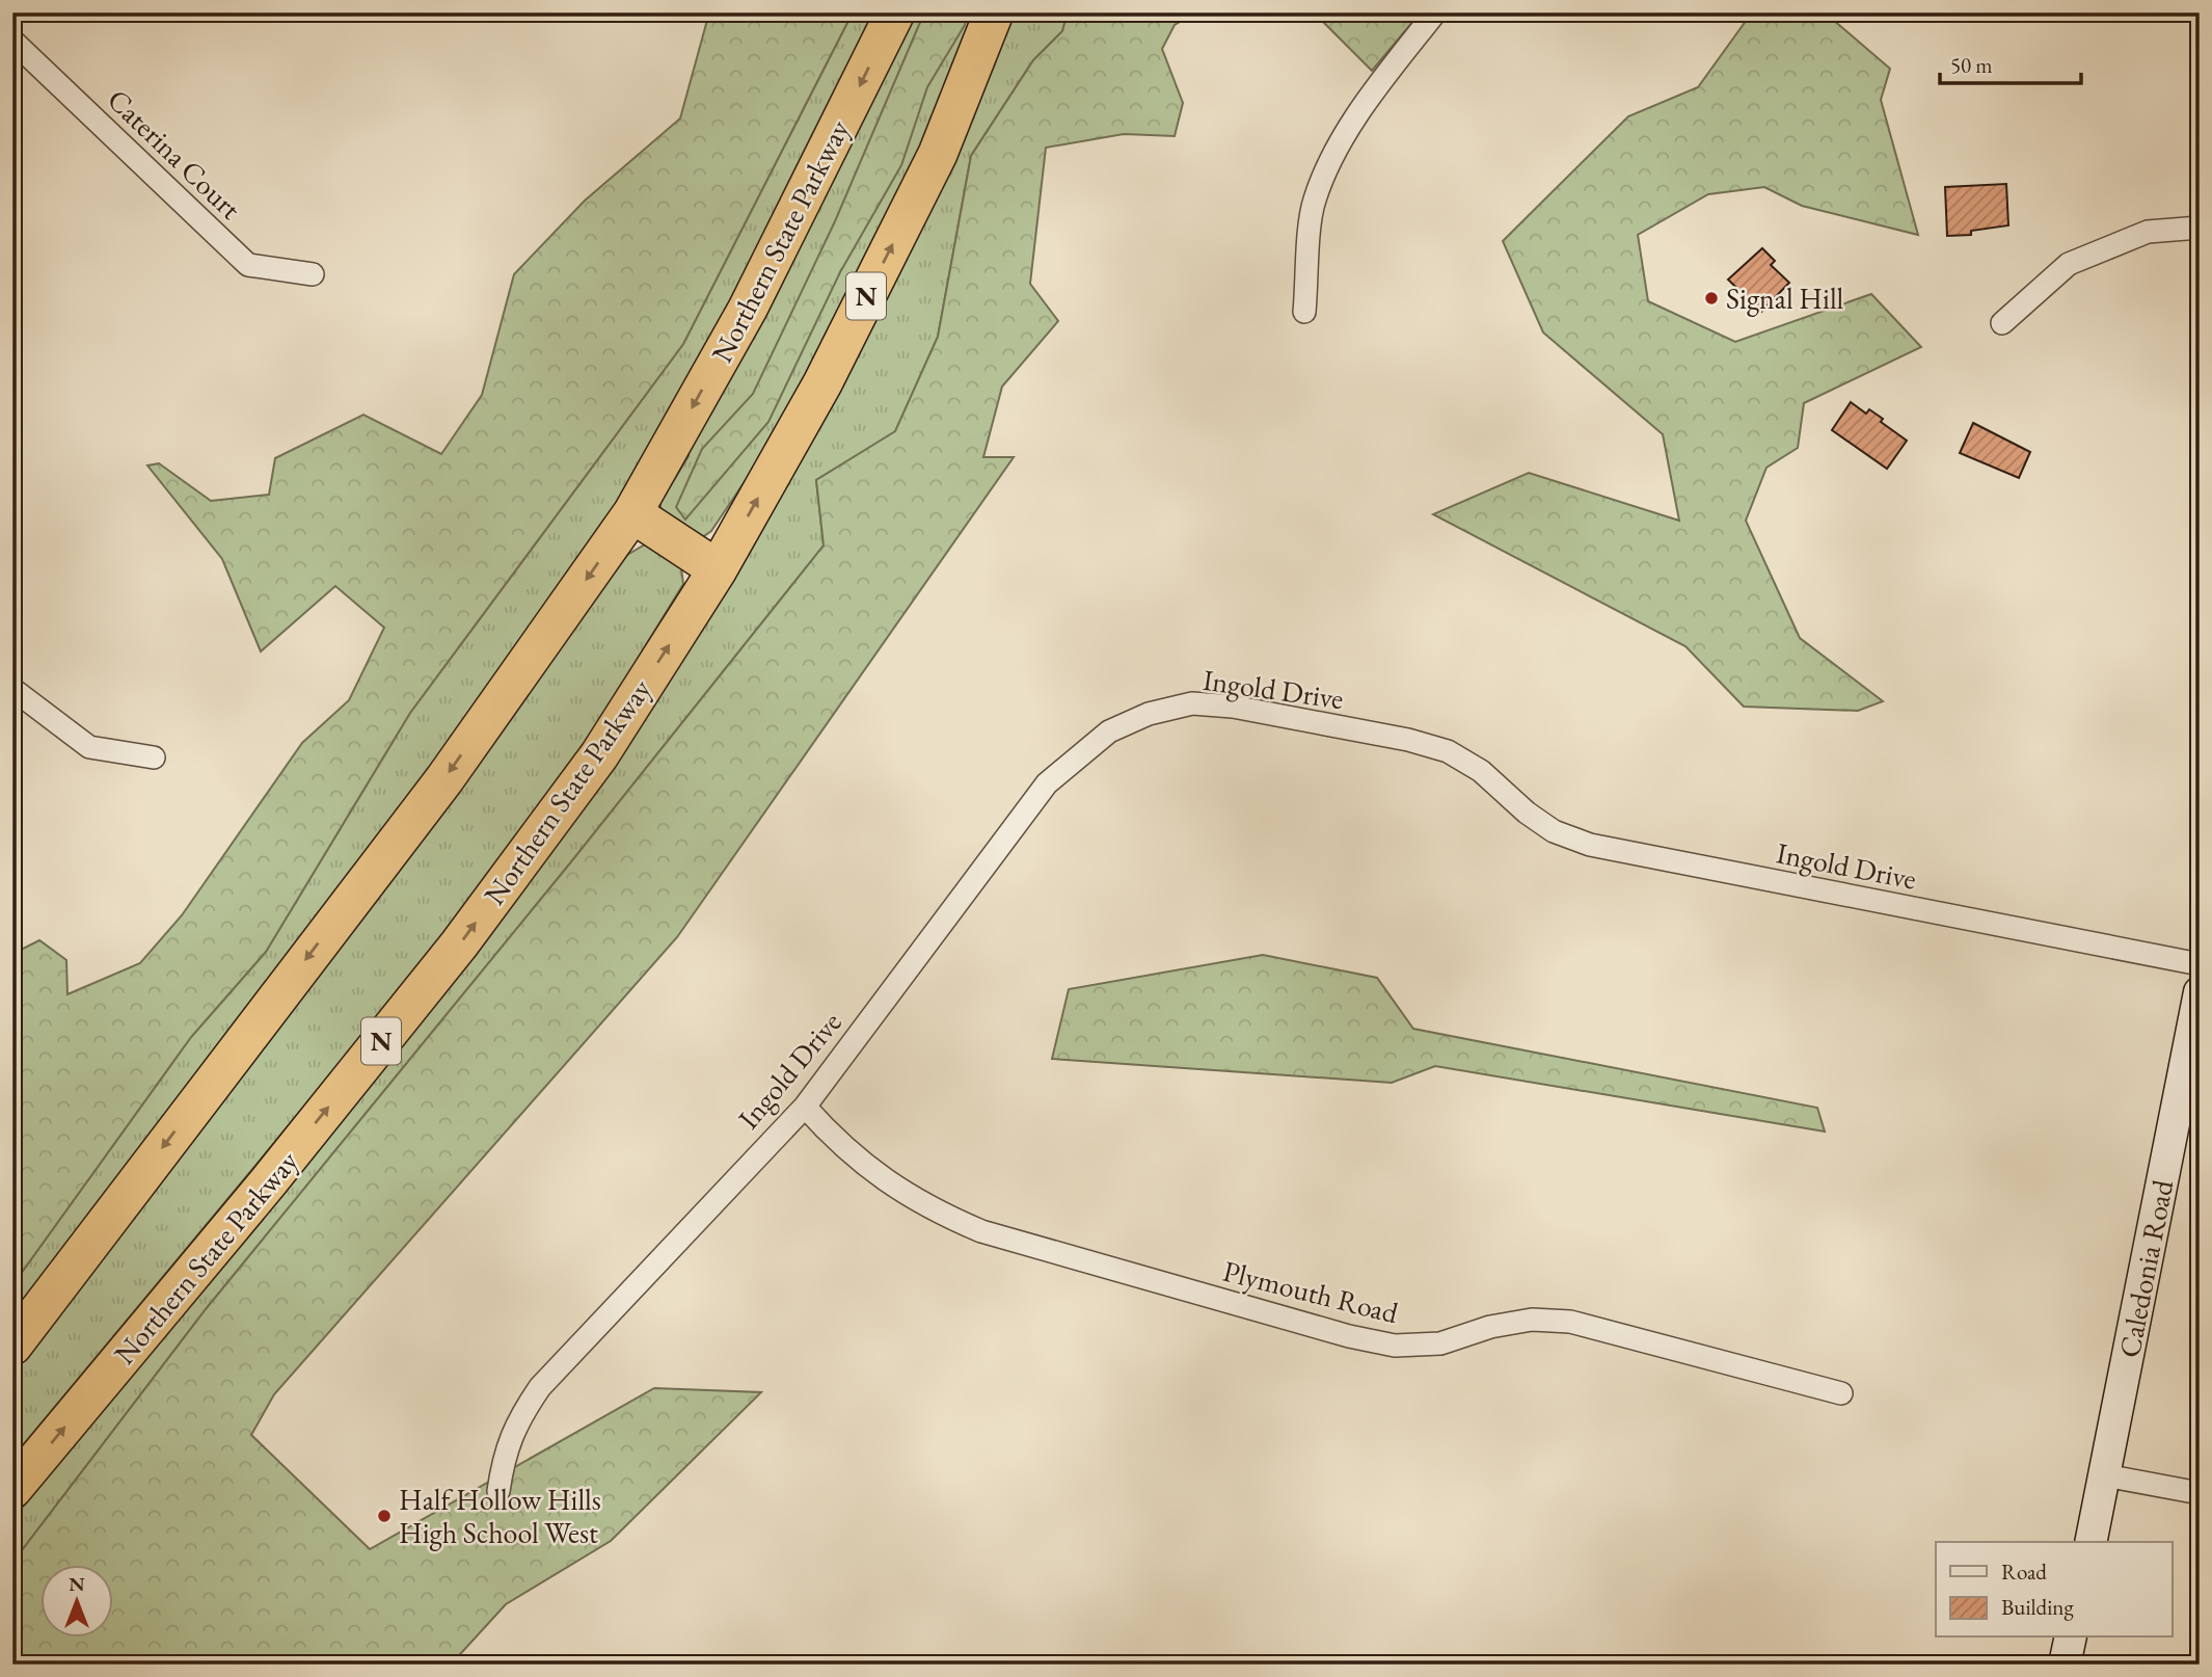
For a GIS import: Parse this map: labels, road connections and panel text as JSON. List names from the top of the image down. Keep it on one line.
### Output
{"streets":{"highway":["Northern State Parkway","N"],"street":["Caterina Court","Ingold Drive","Caledonia Road","Plymouth Road"]},"crossings":[["Ingold Drive","Plymouth Road"]],"places":["Signal Hill","Half Hollow Hills High School West"],"legend":["Road","Building"],"scale_bar":"50 m","north":"top"}
